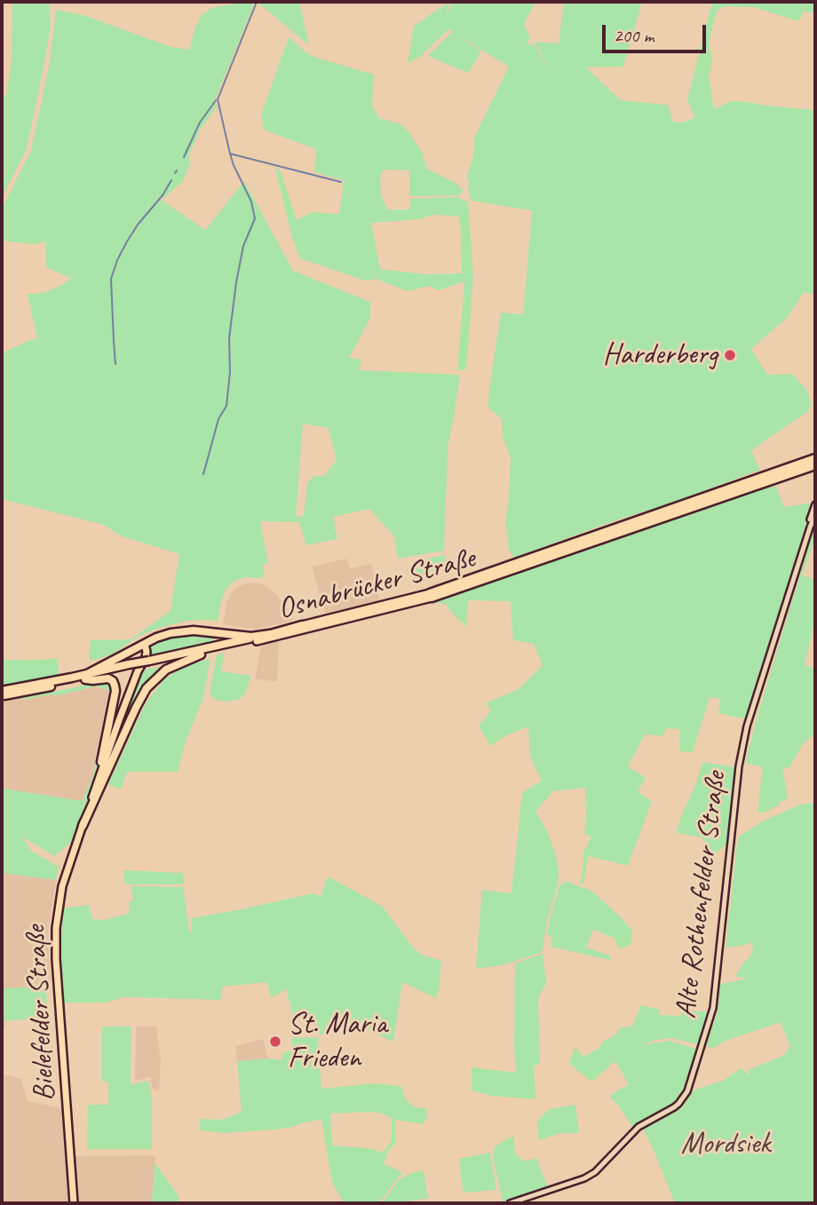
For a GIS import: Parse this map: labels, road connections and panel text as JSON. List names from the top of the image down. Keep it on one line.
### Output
{"streets":{"highway":["Osnabrücker Straße"],"main road":["Bielefelder Straße"],"street":["Alte Rothenfelder Straße"]},"parks":["Mordsiek"],"places":["Harderberg","St. Maria Frieden"],"scale_bar":"200 m"}
